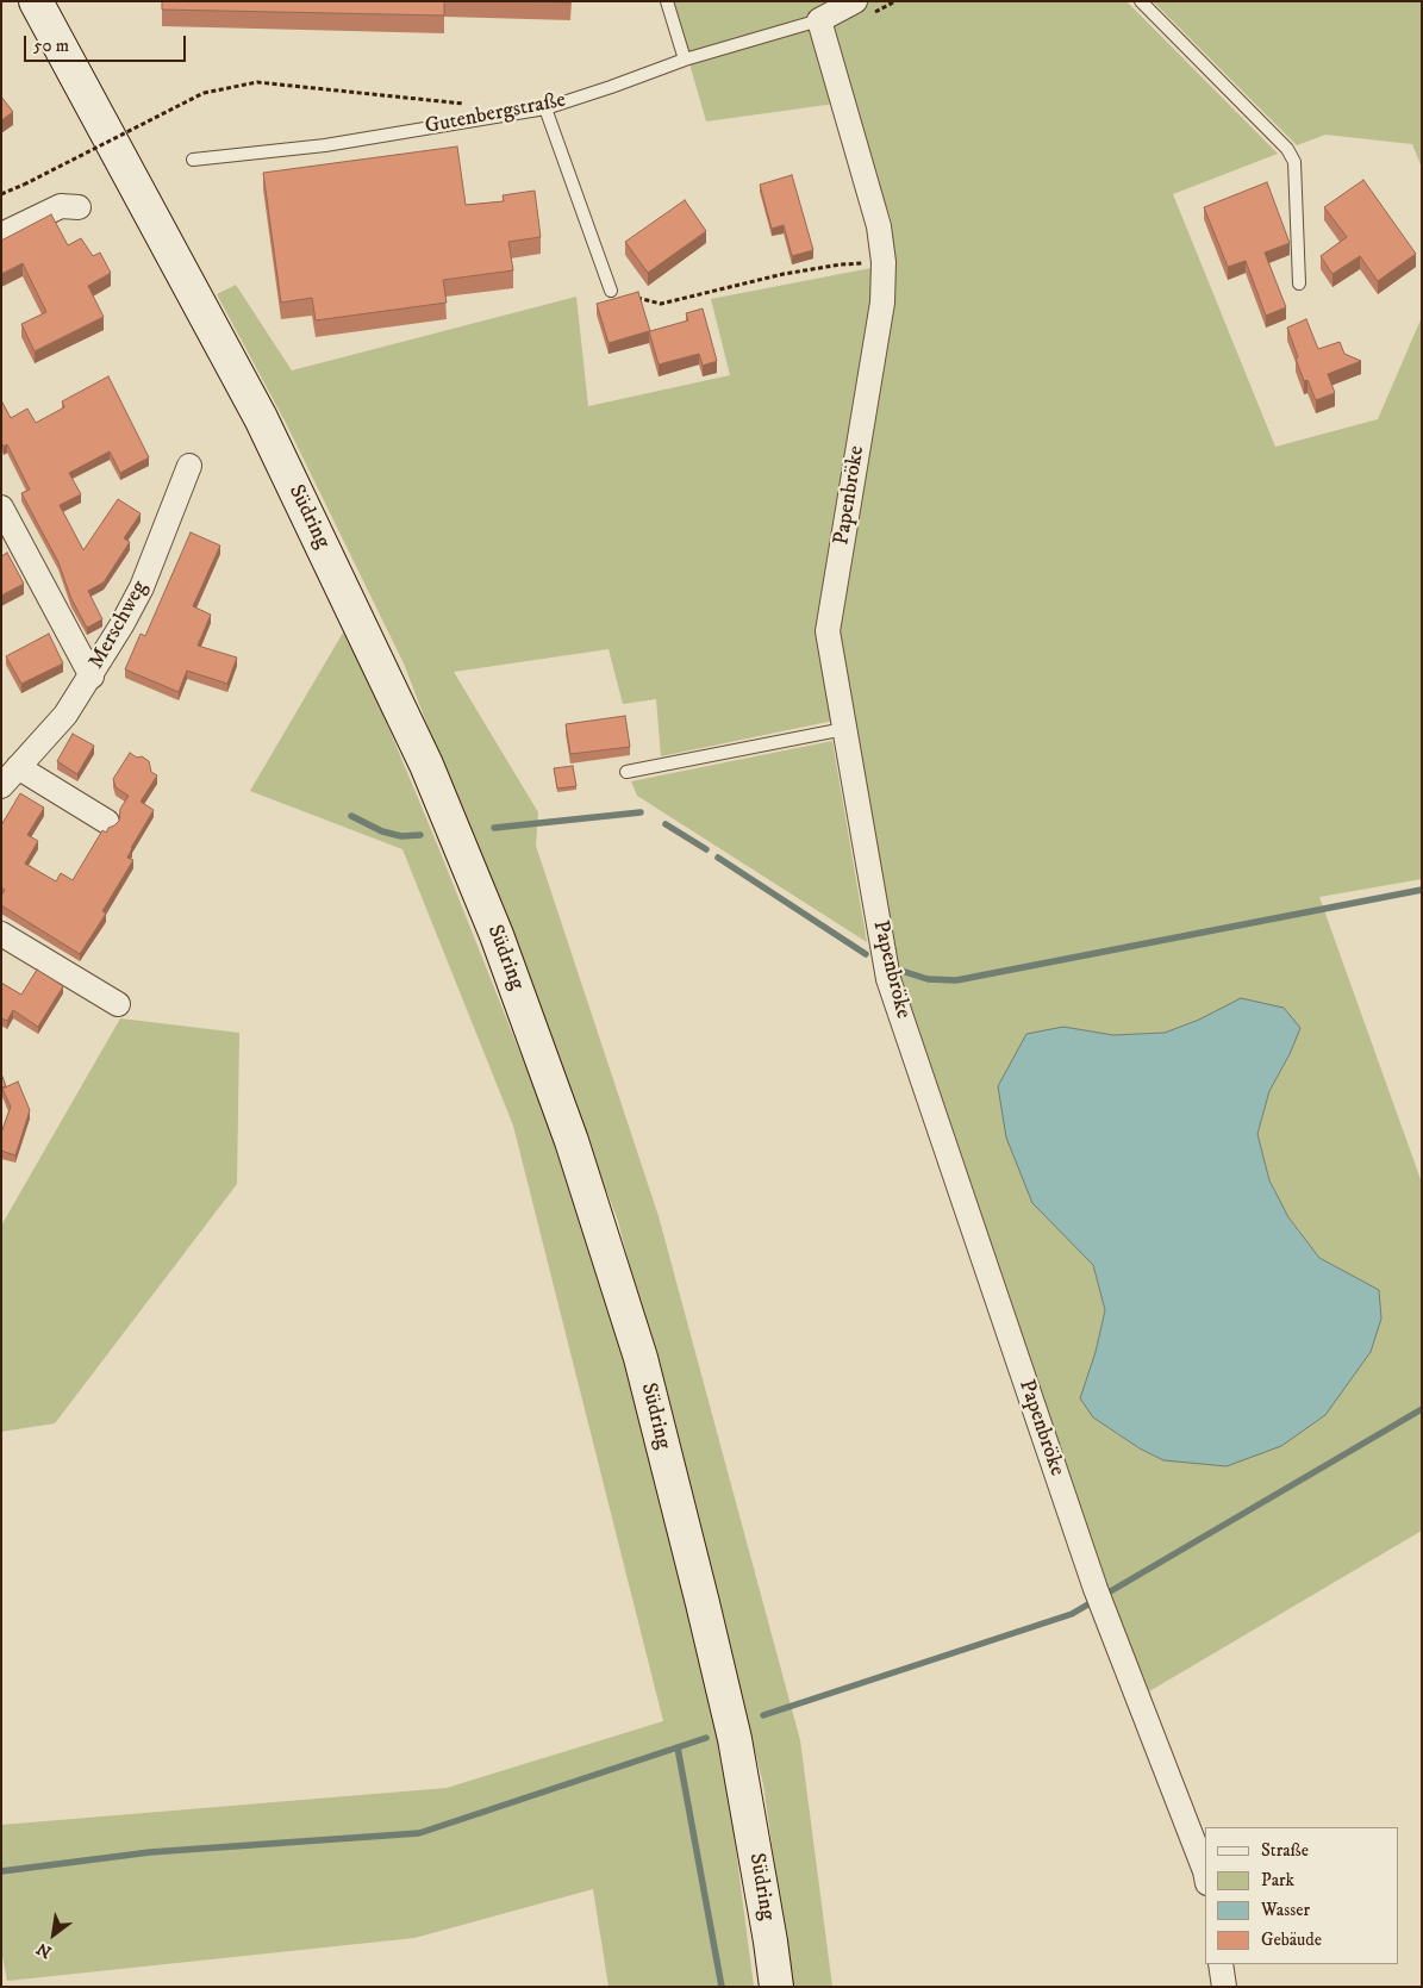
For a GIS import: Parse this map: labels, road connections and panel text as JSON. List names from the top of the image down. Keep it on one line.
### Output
{"streets":{"main road":["Südring"],"street":["Gutenbergstraße","Papenbröke","Merschweg"]},"crossings":[["Gutenbergstraße","Papenbröke"]],"legend":["Straße","Park","Wasser","Gebäude"],"scale_bar":"50 m","north":"bottom left"}
